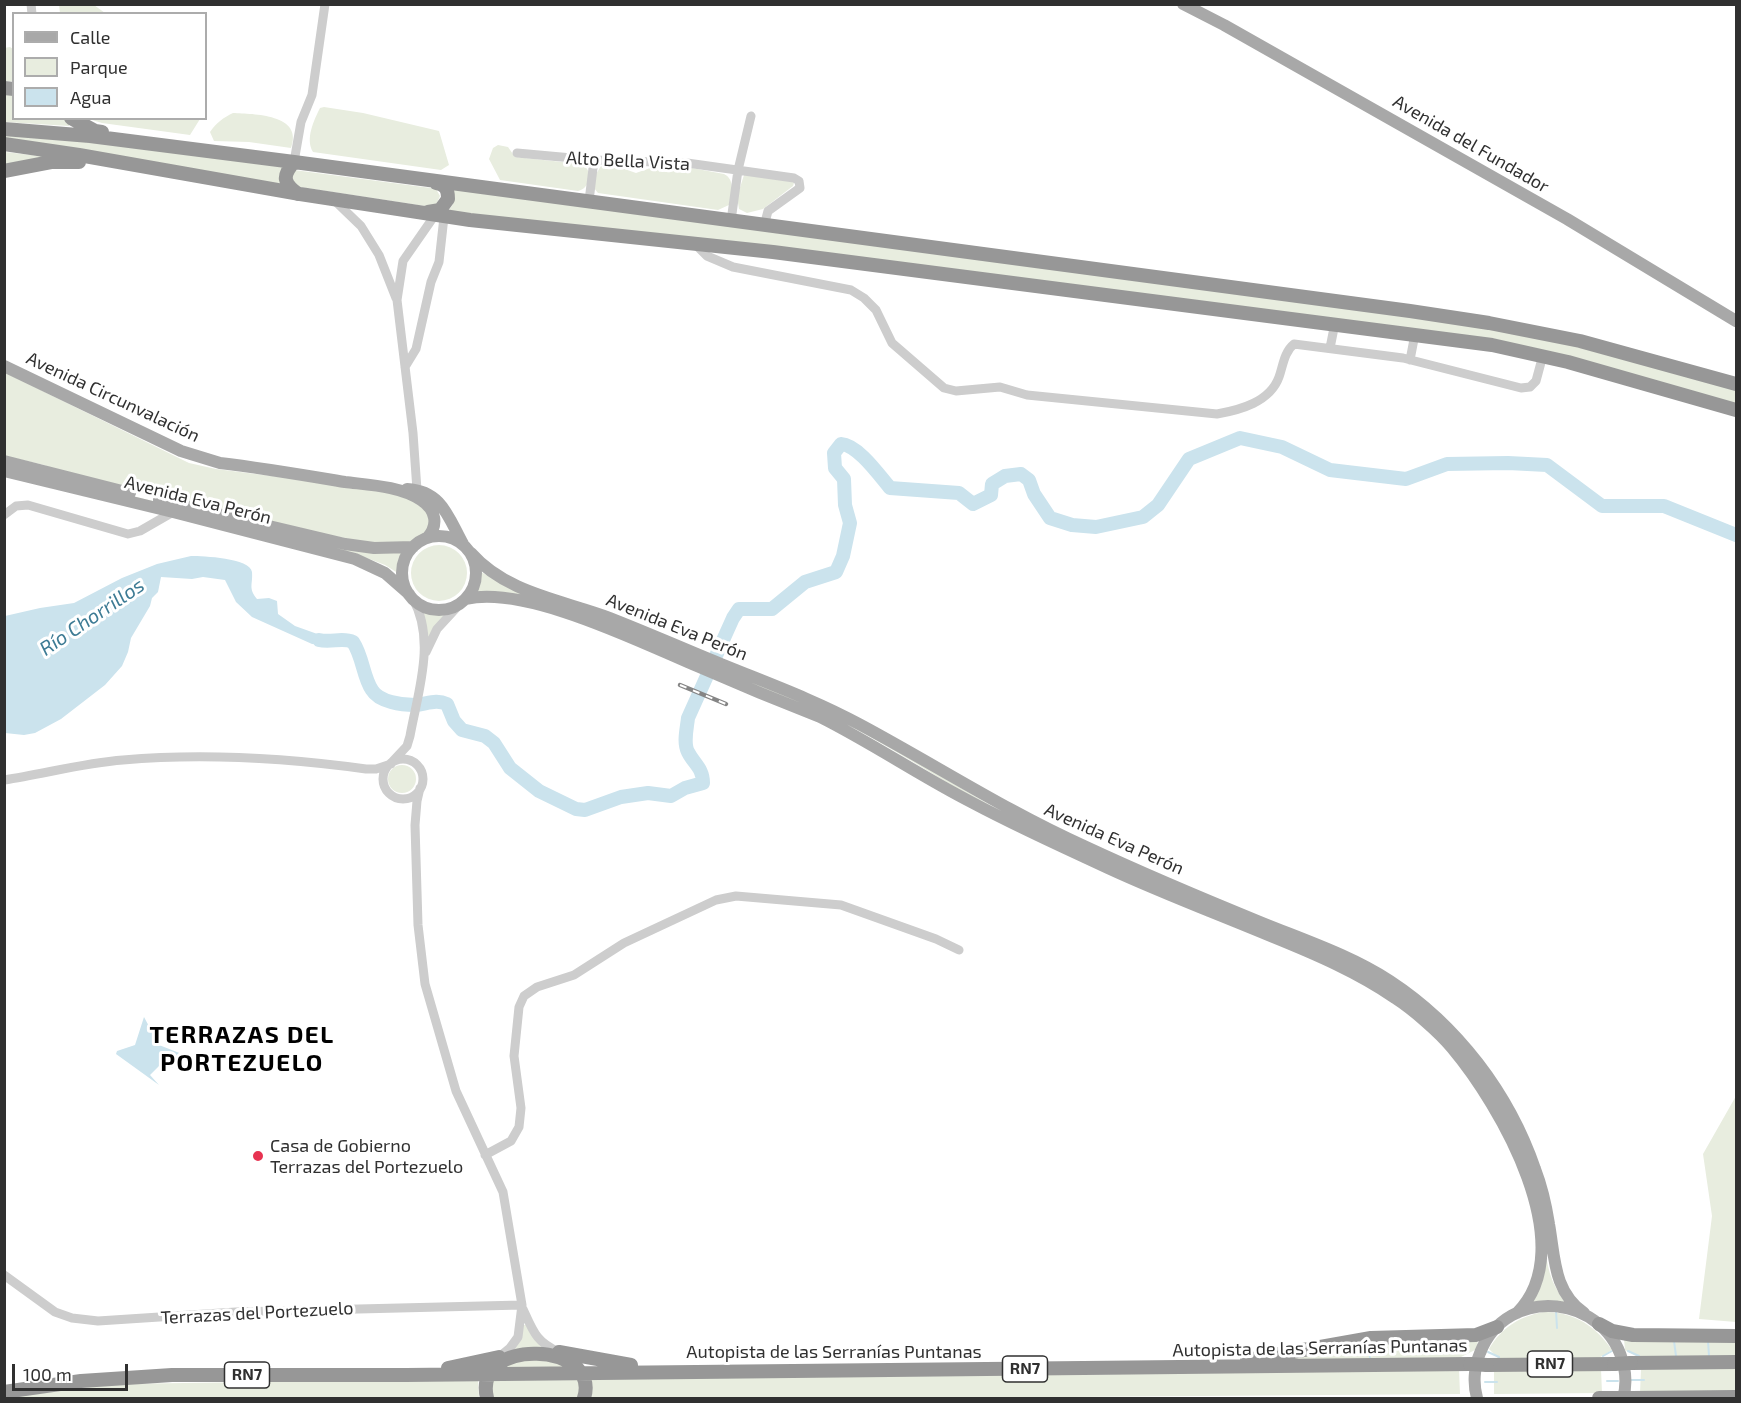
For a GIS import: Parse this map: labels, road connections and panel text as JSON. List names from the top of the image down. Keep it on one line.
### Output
{"streets":{"highway":["Autopista de las Serranías Puntanas","RN7"],"main road":["Avenida del Fundador","Avenida Circunvalación","Avenida Eva Perón"],"street":["Alto Bella Vista","Terrazas del Portezuelo"]},"crossings":[["Avenida Circunvalación","Avenida Eva Perón"]],"districts":["TERRAZAS DEL PORTEZUELO"],"water":["Río Chorrillos"],"places":["Casa de Gobierno Terrazas del Portezuelo"],"legend":["Calle","Parque","Agua"],"scale_bar":"100 m"}
